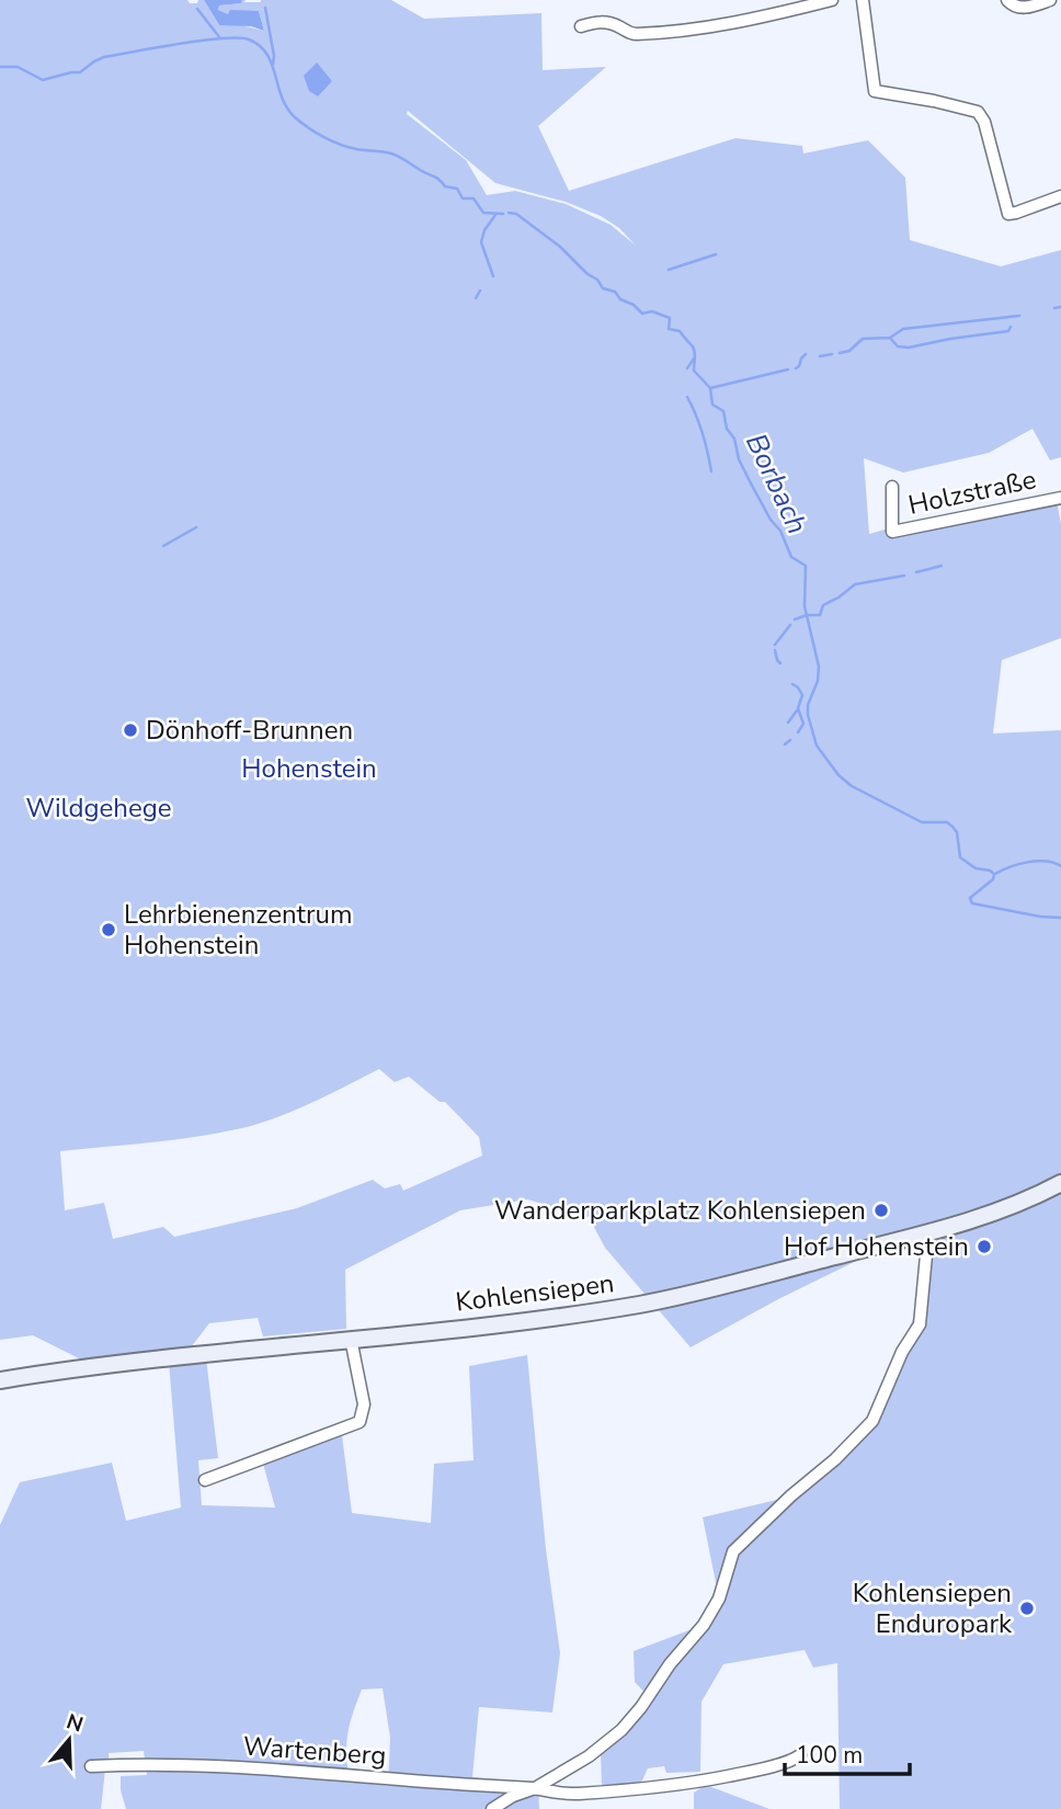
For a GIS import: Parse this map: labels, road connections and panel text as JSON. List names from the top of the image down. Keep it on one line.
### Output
{"streets":{"street":["Holzstraße","Kohlensiepen","Wartenberg"]},"water":["Borbach"],"parks":["Hohenstein","Wildgehege"],"places":["Dönhoff-Brunnen","Lehrbienenzentrum Hohenstein","Wanderparkplatz Kohlensiepen","Hof Hohenstein","Kohlensiepen Enduropark"],"scale_bar":"100 m","north":"top"}
